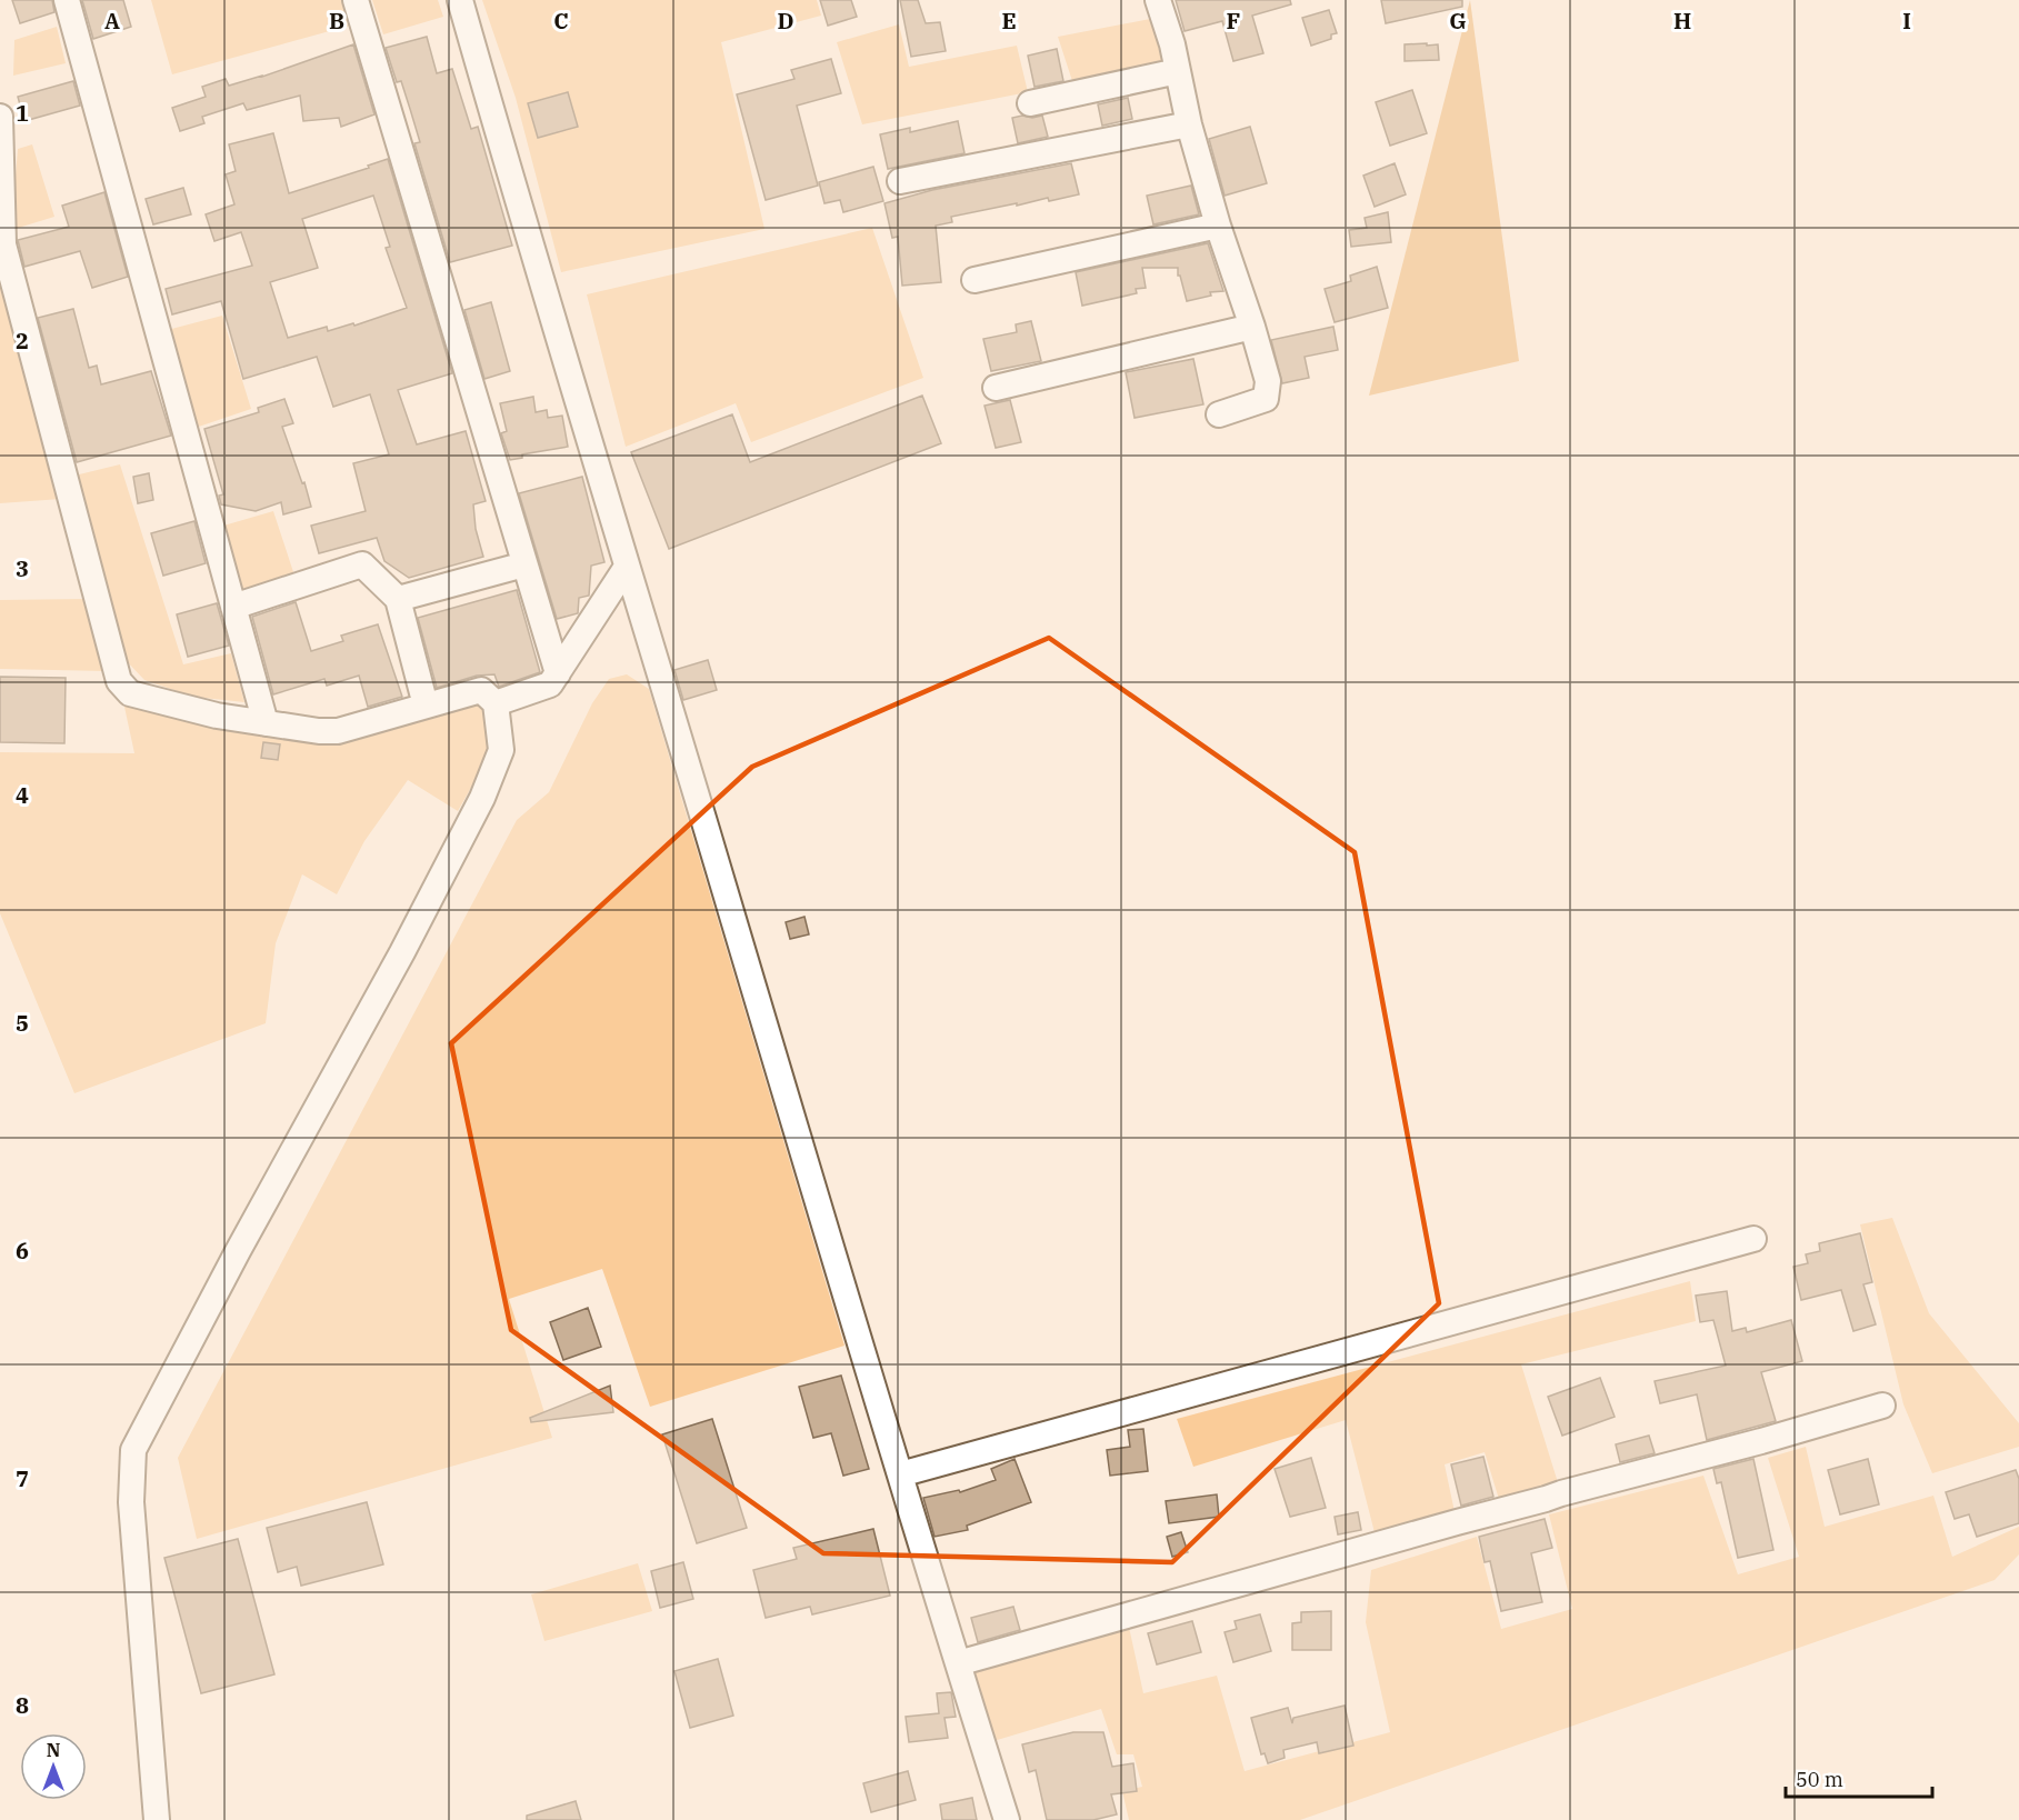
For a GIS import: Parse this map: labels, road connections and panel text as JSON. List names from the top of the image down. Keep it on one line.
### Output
{"scale_bar":"50 m","north":"top","grid":{"columns":["A","B","C","D","E","F","G","H","I"],"rows":["1","2","3","4","5","6","7","8"]}}
